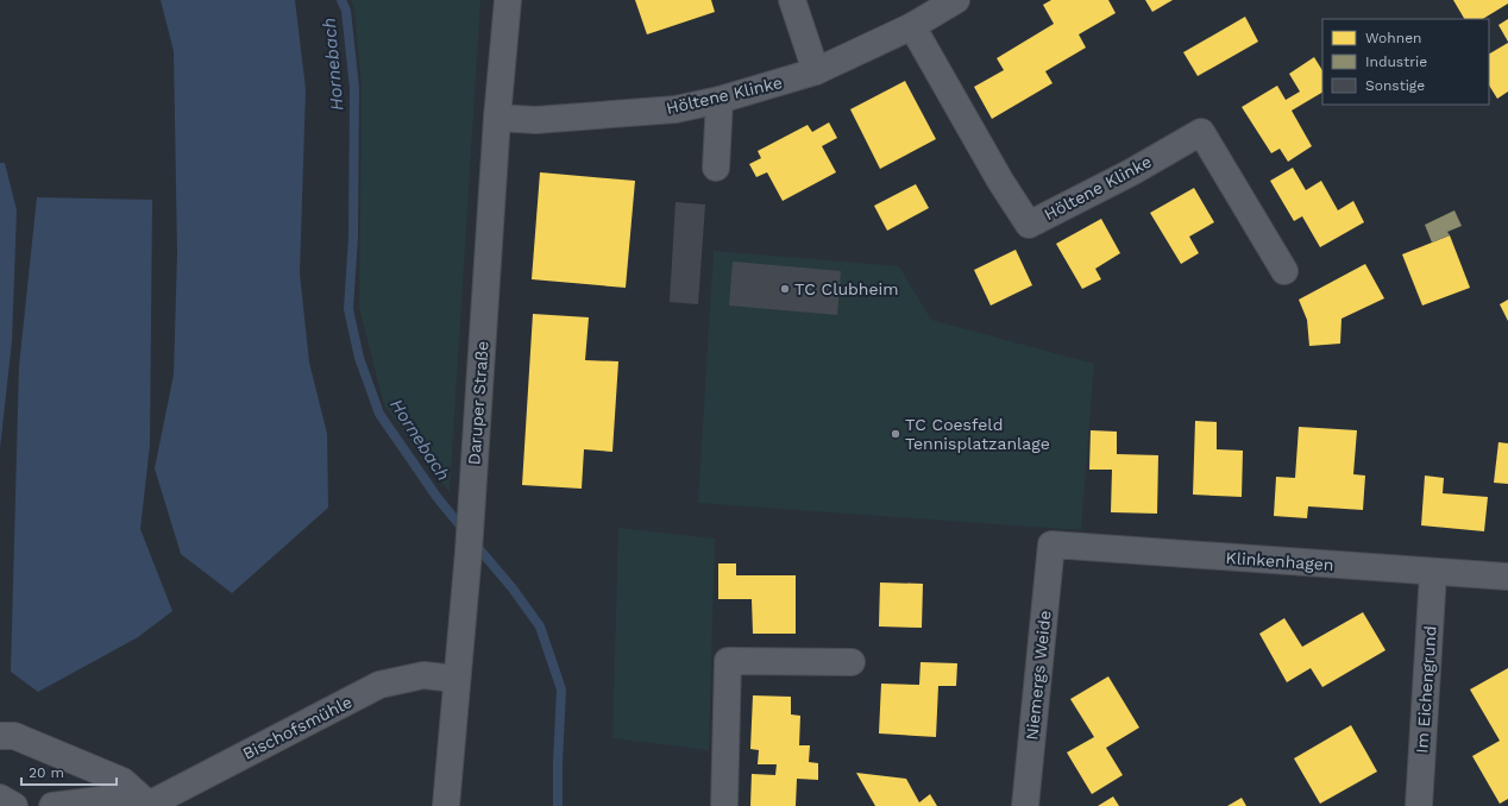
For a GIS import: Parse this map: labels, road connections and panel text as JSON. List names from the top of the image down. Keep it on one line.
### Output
{"streets":{"street":["Höltene Klinke","Daruper Straße","Klinkenhagen","Niemergs Weide","Im Eichengrund","Bischofsmühle"]},"crossings":[["Höltene Klinke","Daruper Straße"],["Daruper Straße","Bischofsmühle"],["Klinkenhagen","Niemergs Weide"],["Klinkenhagen","Im Eichengrund"]],"water":["Hornebach"],"places":["TC Clubheim","TC Coesfeld Tennisplatzanlage"],"legend":["Wohnen","Industrie","Sonstige"],"scale_bar":"20 m"}
